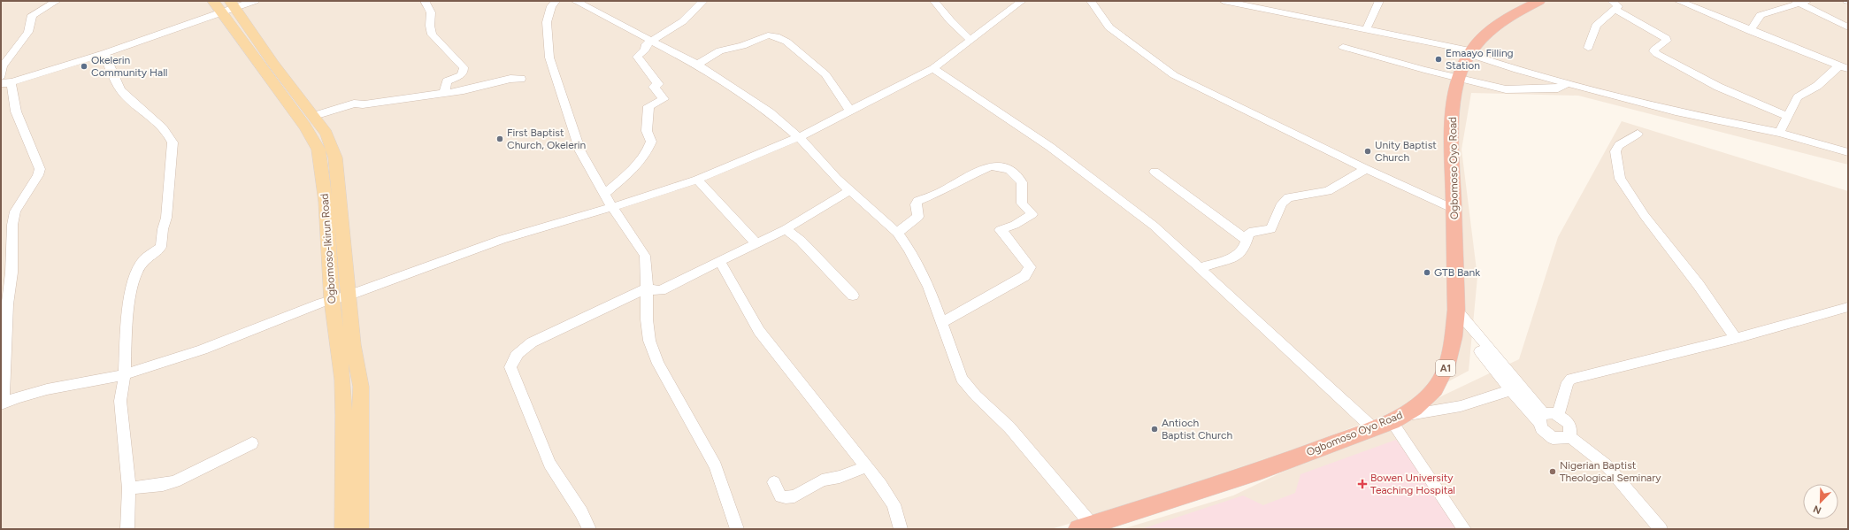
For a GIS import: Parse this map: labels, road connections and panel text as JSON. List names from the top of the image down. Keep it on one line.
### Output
{"streets":{"highway":["Ogbomoso Oyo Road","A1"],"main road":["Ogbomoso-Ikirun Road"]},"places":{"other":["Emaayo Filling Station","Okelerin Community Hall","First Baptist Church, Okelerin","Unity Baptist Church","GTB Bank","Antioch Baptist Church","Nigerian Baptist Theological Seminary"],"health":["Bowen University Teaching Hospital"]},"north":"bottom left"}
